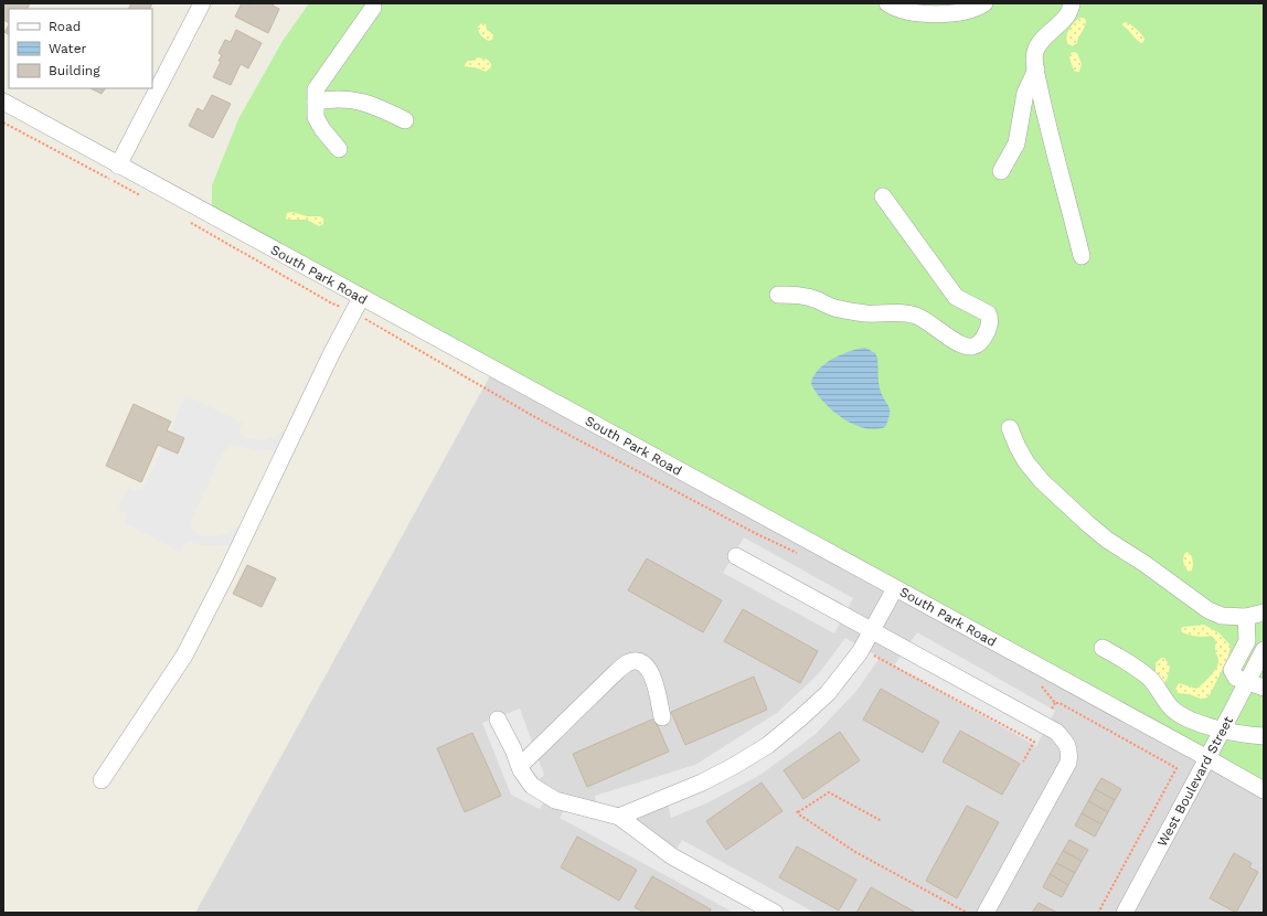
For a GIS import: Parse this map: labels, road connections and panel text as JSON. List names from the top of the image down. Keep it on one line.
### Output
{"streets":{"street":["South Park Road","West Boulevard Street"]},"crossings":[["South Park Road","West Boulevard Street"]],"legend":["Road","Water","Building"]}
